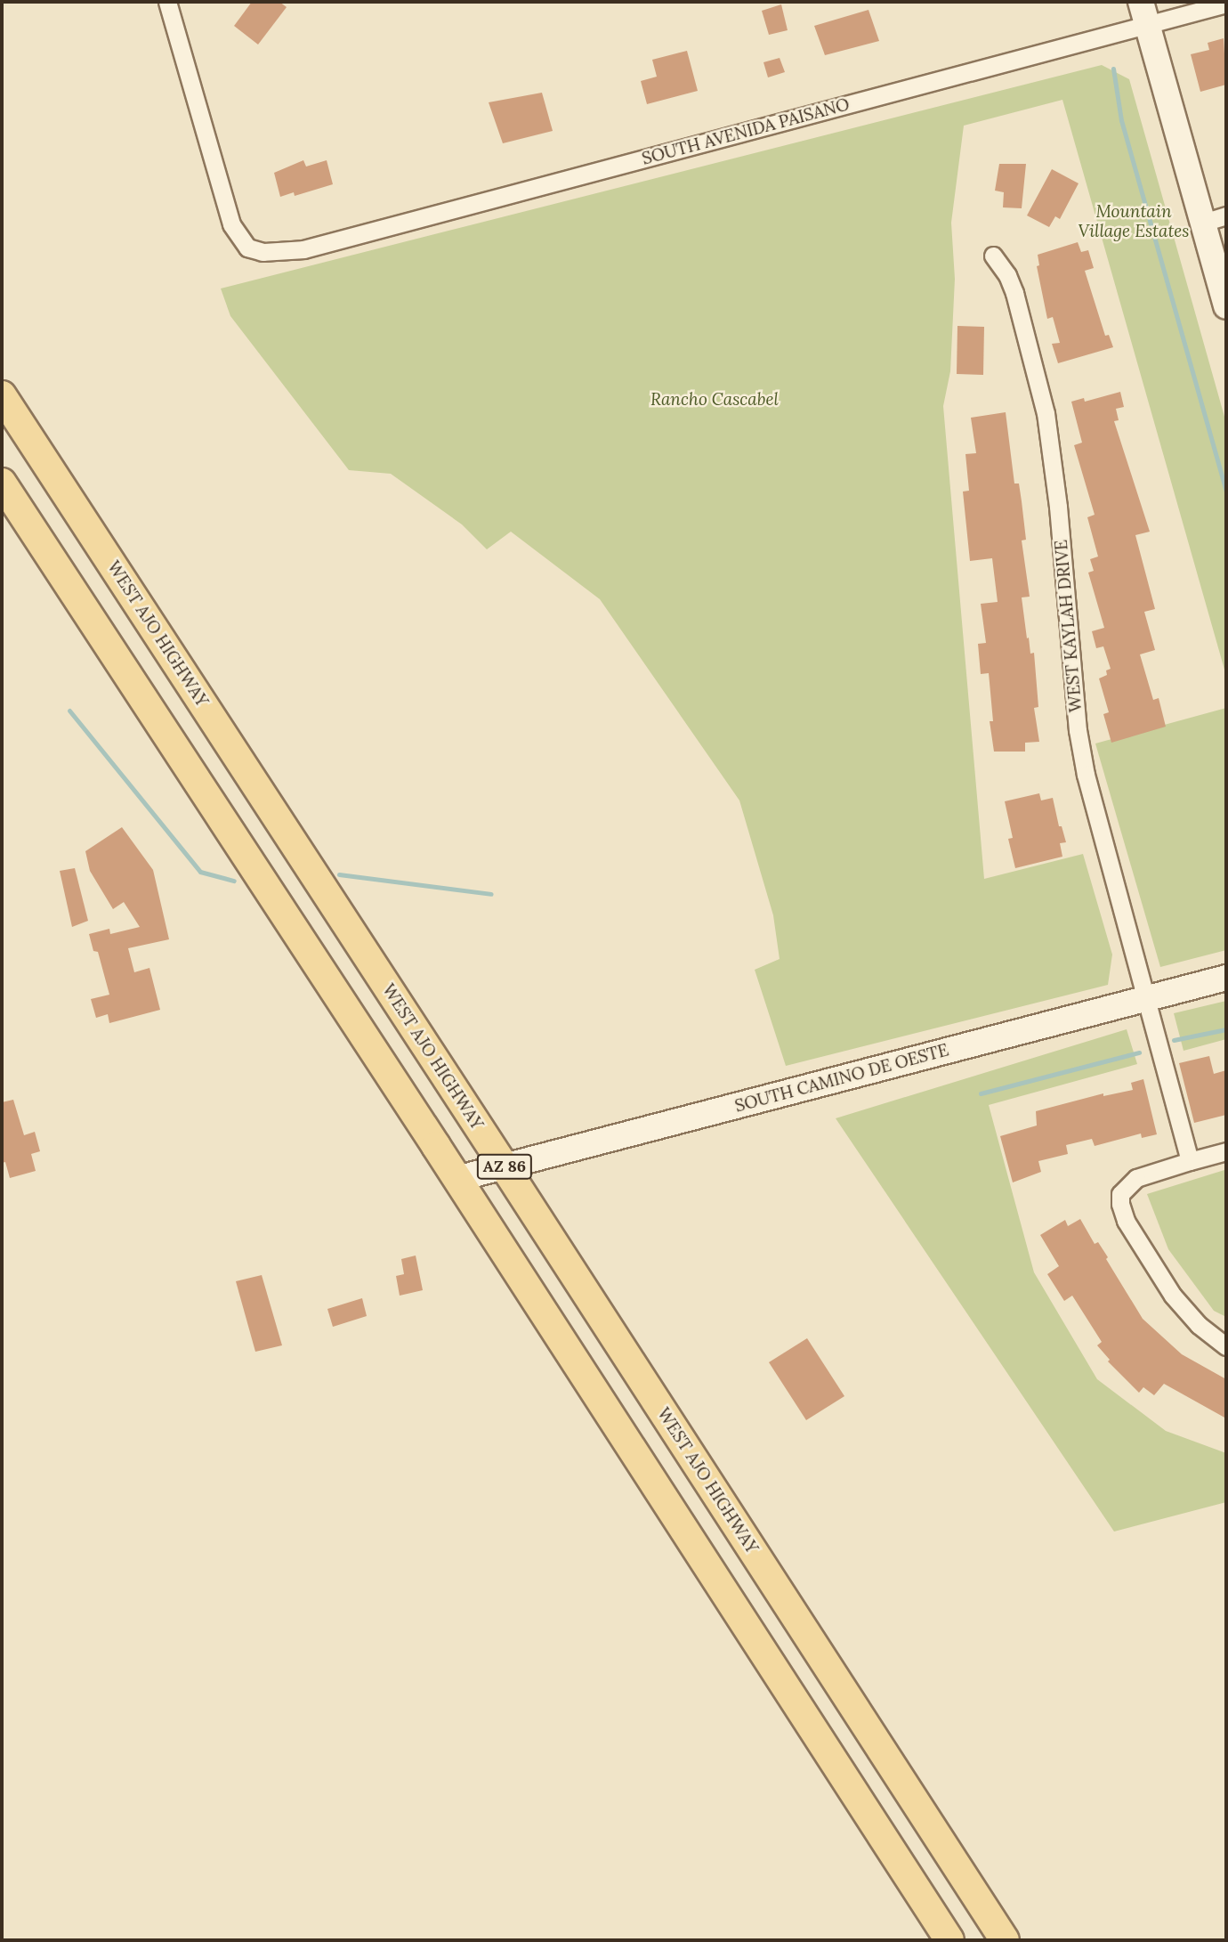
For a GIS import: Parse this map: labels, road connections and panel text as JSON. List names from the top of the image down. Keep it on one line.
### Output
{"streets":{"main road":["WEST AJO HIGHWAY","AZ 86"],"street":["SOUTH AVENIDA PAISANO","WEST KAYLAH DRIVE","SOUTH CAMINO DE OESTE"]},"crossings":[["WEST KAYLAH DRIVE","SOUTH CAMINO DE OESTE"],["WEST AJO HIGHWAY","SOUTH CAMINO DE OESTE"],["SOUTH CAMINO DE OESTE","AZ 86"]],"parks":["Mountain Village Estates","Rancho Cascabel"]}
